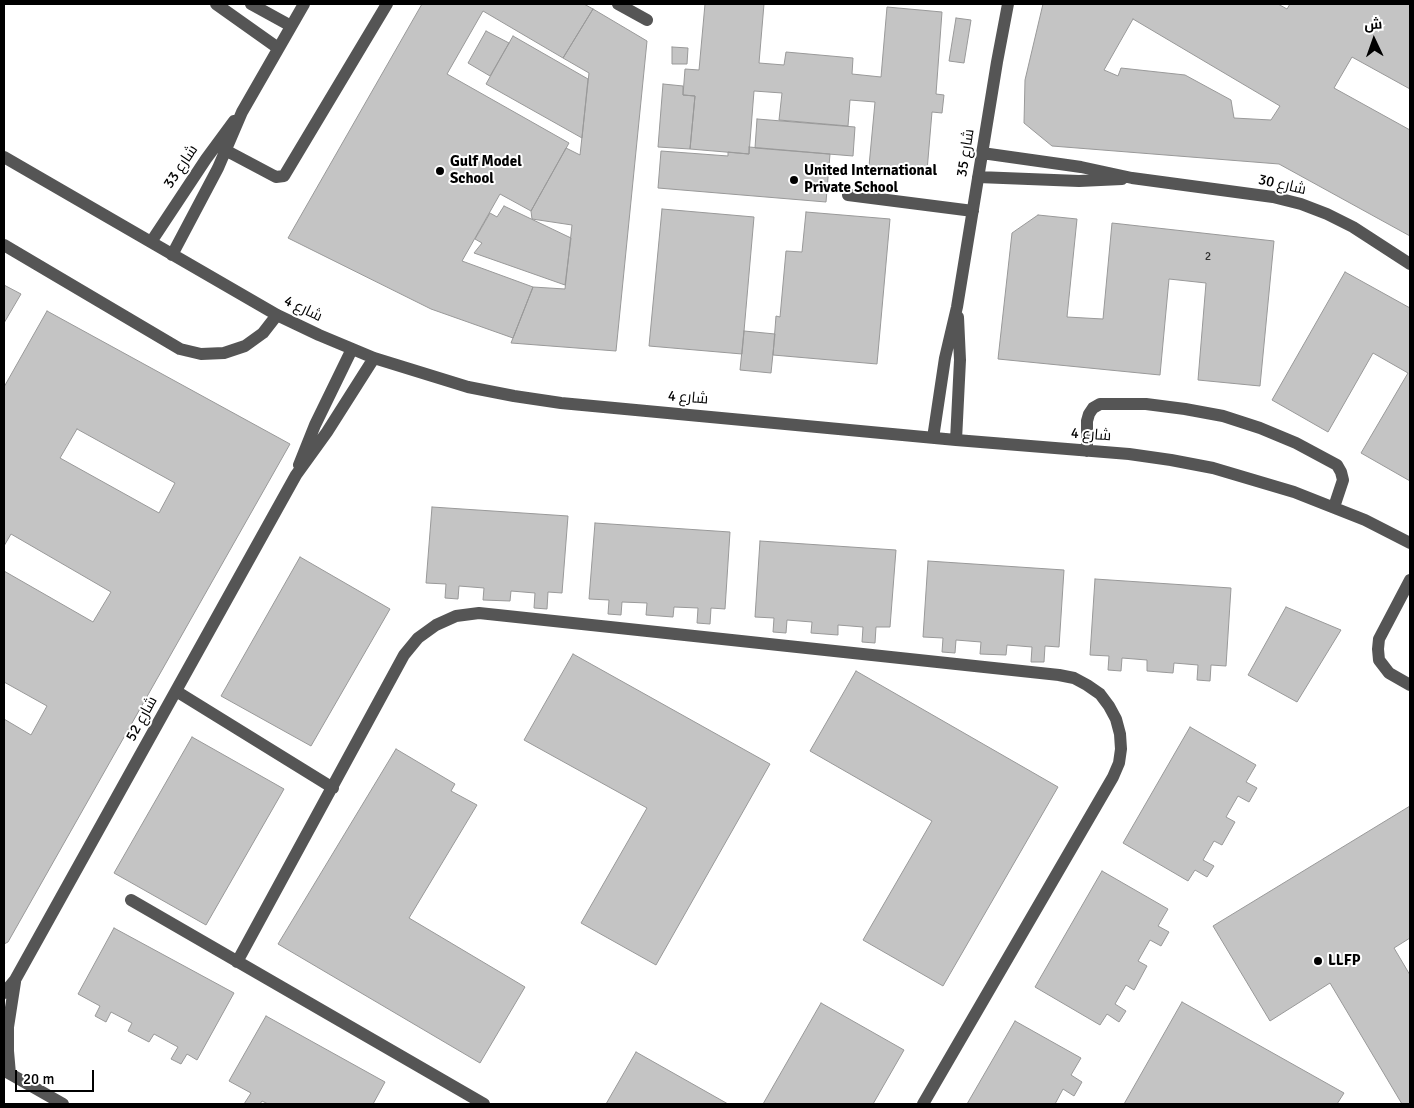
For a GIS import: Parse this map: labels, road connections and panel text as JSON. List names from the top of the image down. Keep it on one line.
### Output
{"streets":{"street":["شارع 35","شارع 33","شارع 30","شارع 4","شارع 52"]},"crossings":[["شارع 35","شارع 30"],["شارع 35","شارع 4"],["شارع 33","شارع 4"],["شارع 4","شارع 52"]],"places":["Gulf Model School","United International Private School","LLFP"],"house_numbers":["2"],"scale_bar":"20 m","north":"top"}
